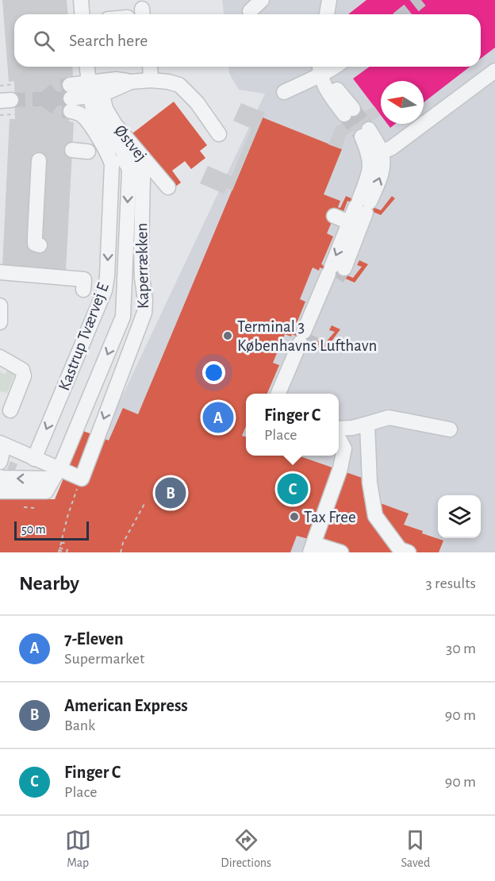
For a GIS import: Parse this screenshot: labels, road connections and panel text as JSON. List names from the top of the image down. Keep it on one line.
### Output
{"streets":{"lane":["Østvej","Kaperrækken","Kastrup Tværvej E"]},"crossings":[["Østvej","Kaperrækken"],["Kaperrækken","Kastrup Tværvej E"]],"one_way":["Kaperrækken","Kastrup Tværvej E"],"places":["Terminal 3 Københavns Lufthavn","Tax Free"],"scale_bar":"50 m","north":"left","page":{"search":"Search here","popup":["Finger C","Place"],"pins":["A","C","B"],"scale":"50 m","heading":["Nearby","3 results"],"list":[{"mark":"A","name":"7-Eleven","note":"Supermarket","value":"30 m"},{"mark":"B","name":"American Express","note":"Bank","value":"90 m"},{"mark":"C","name":"Finger C","note":"Place","value":"90 m"}],"nav":["Map","Directions","Saved"]}}
